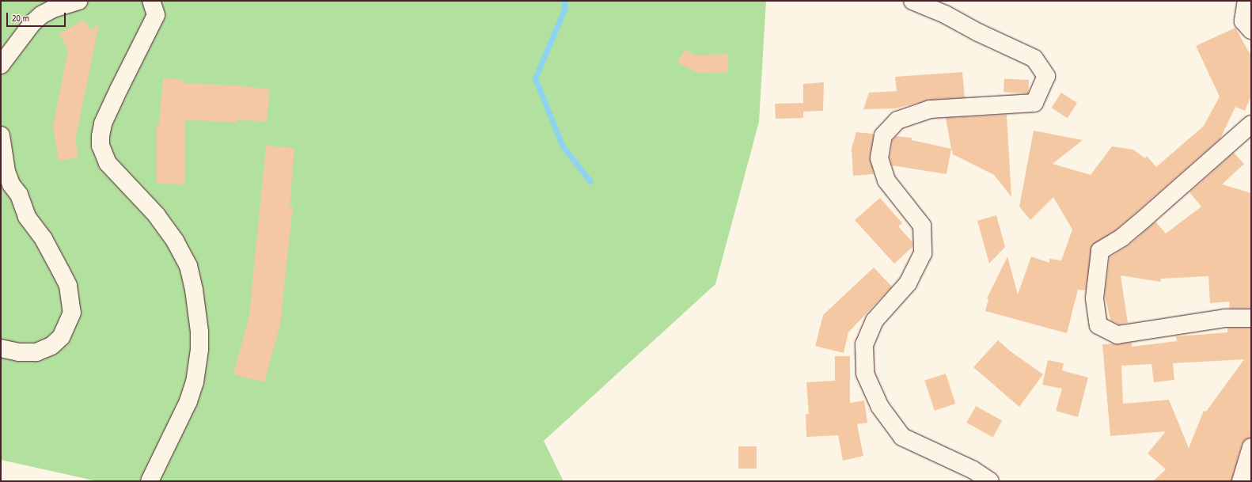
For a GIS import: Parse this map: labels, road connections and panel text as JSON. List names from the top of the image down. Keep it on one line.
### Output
{"scale_bar":"20 m"}
